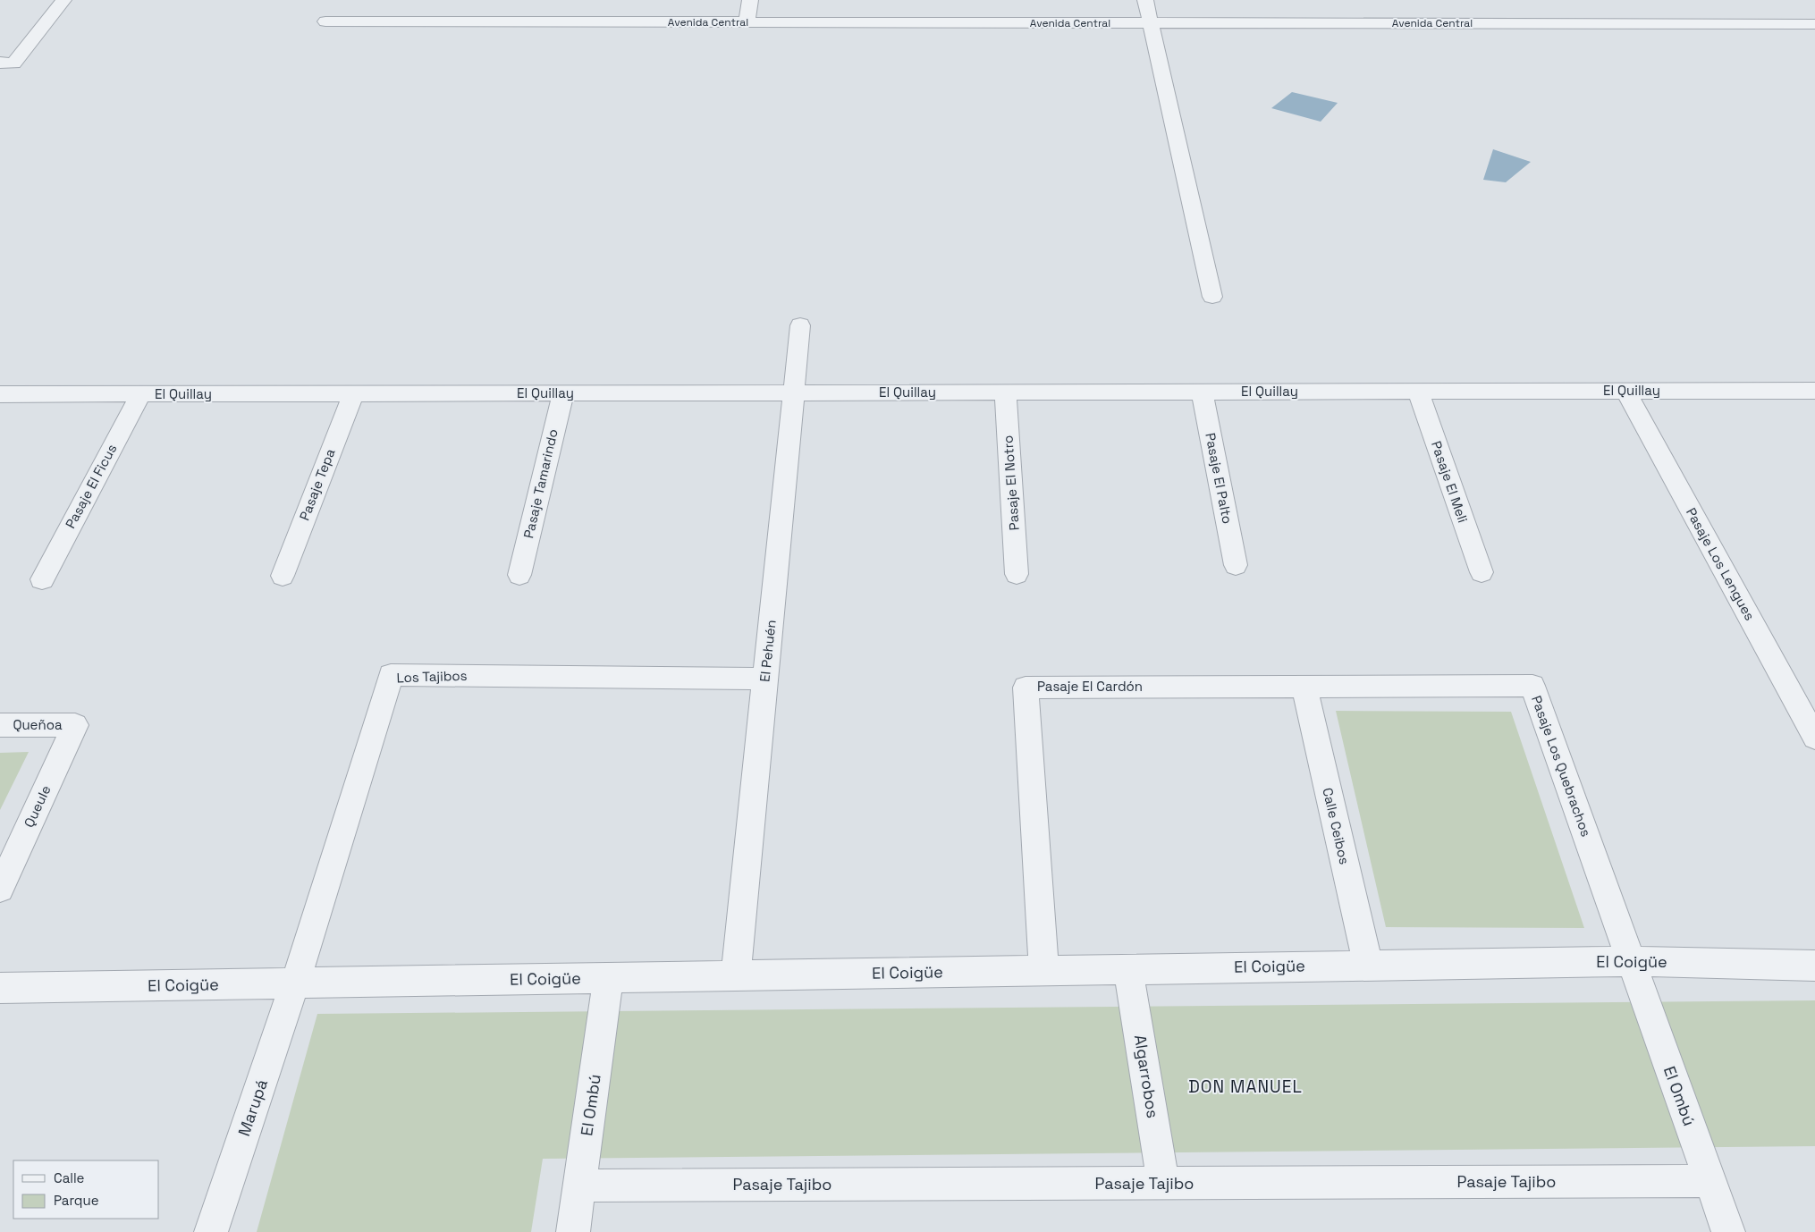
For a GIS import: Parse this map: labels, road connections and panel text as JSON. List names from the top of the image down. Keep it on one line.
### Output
{"streets":{"street":["Avenida Central","El Quillay","Pasaje El Palto","Pasaje El Meli","Pasaje El Notro","Pasaje Tamarindo","Pasaje Tepa","Pasaje El Ficus","Pasaje Los Lengues","El Pehuén","Los Tajibos","Pasaje El Cardón","Queñoa","Pasaje Los Quebrachos","Queule","Calle Ceibos","El Coigüe","Algarrobos","El Ombú","Marupá","Pasaje Tajibo"]},"crossings":[["El Quillay","Pasaje El Palto"],["El Quillay","Pasaje El Meli"],["El Quillay","Pasaje El Notro"],["El Quillay","Pasaje Tamarindo"],["El Quillay","Pasaje Tepa"],["El Quillay","Pasaje El Ficus"],["El Quillay","Pasaje Los Lengues"],["El Quillay","El Pehuén"],["El Pehuén","Los Tajibos"],["El Pehuén","El Coigüe"],["Los Tajibos","El Coigüe"],["Los Tajibos","Marupá"],["Pasaje El Cardón","Pasaje Los Quebrachos"],["Pasaje El Cardón","Calle Ceibos"],["Pasaje El Cardón","El Coigüe"],["Queñoa","Queule"],["Pasaje Los Quebrachos","Calle Ceibos"],["Pasaje Los Quebrachos","El Coigüe"],["Pasaje Los Quebrachos","El Ombú"],["Calle Ceibos","El Coigüe"],["El Coigüe","Algarrobos"],["El Coigüe","El Ombú"],["El Coigüe","Marupá"],["Algarrobos","Pasaje Tajibo"],["El Ombú","Pasaje Tajibo"]],"districts":["DON MANUEL"],"legend":["Calle","Parque"]}
